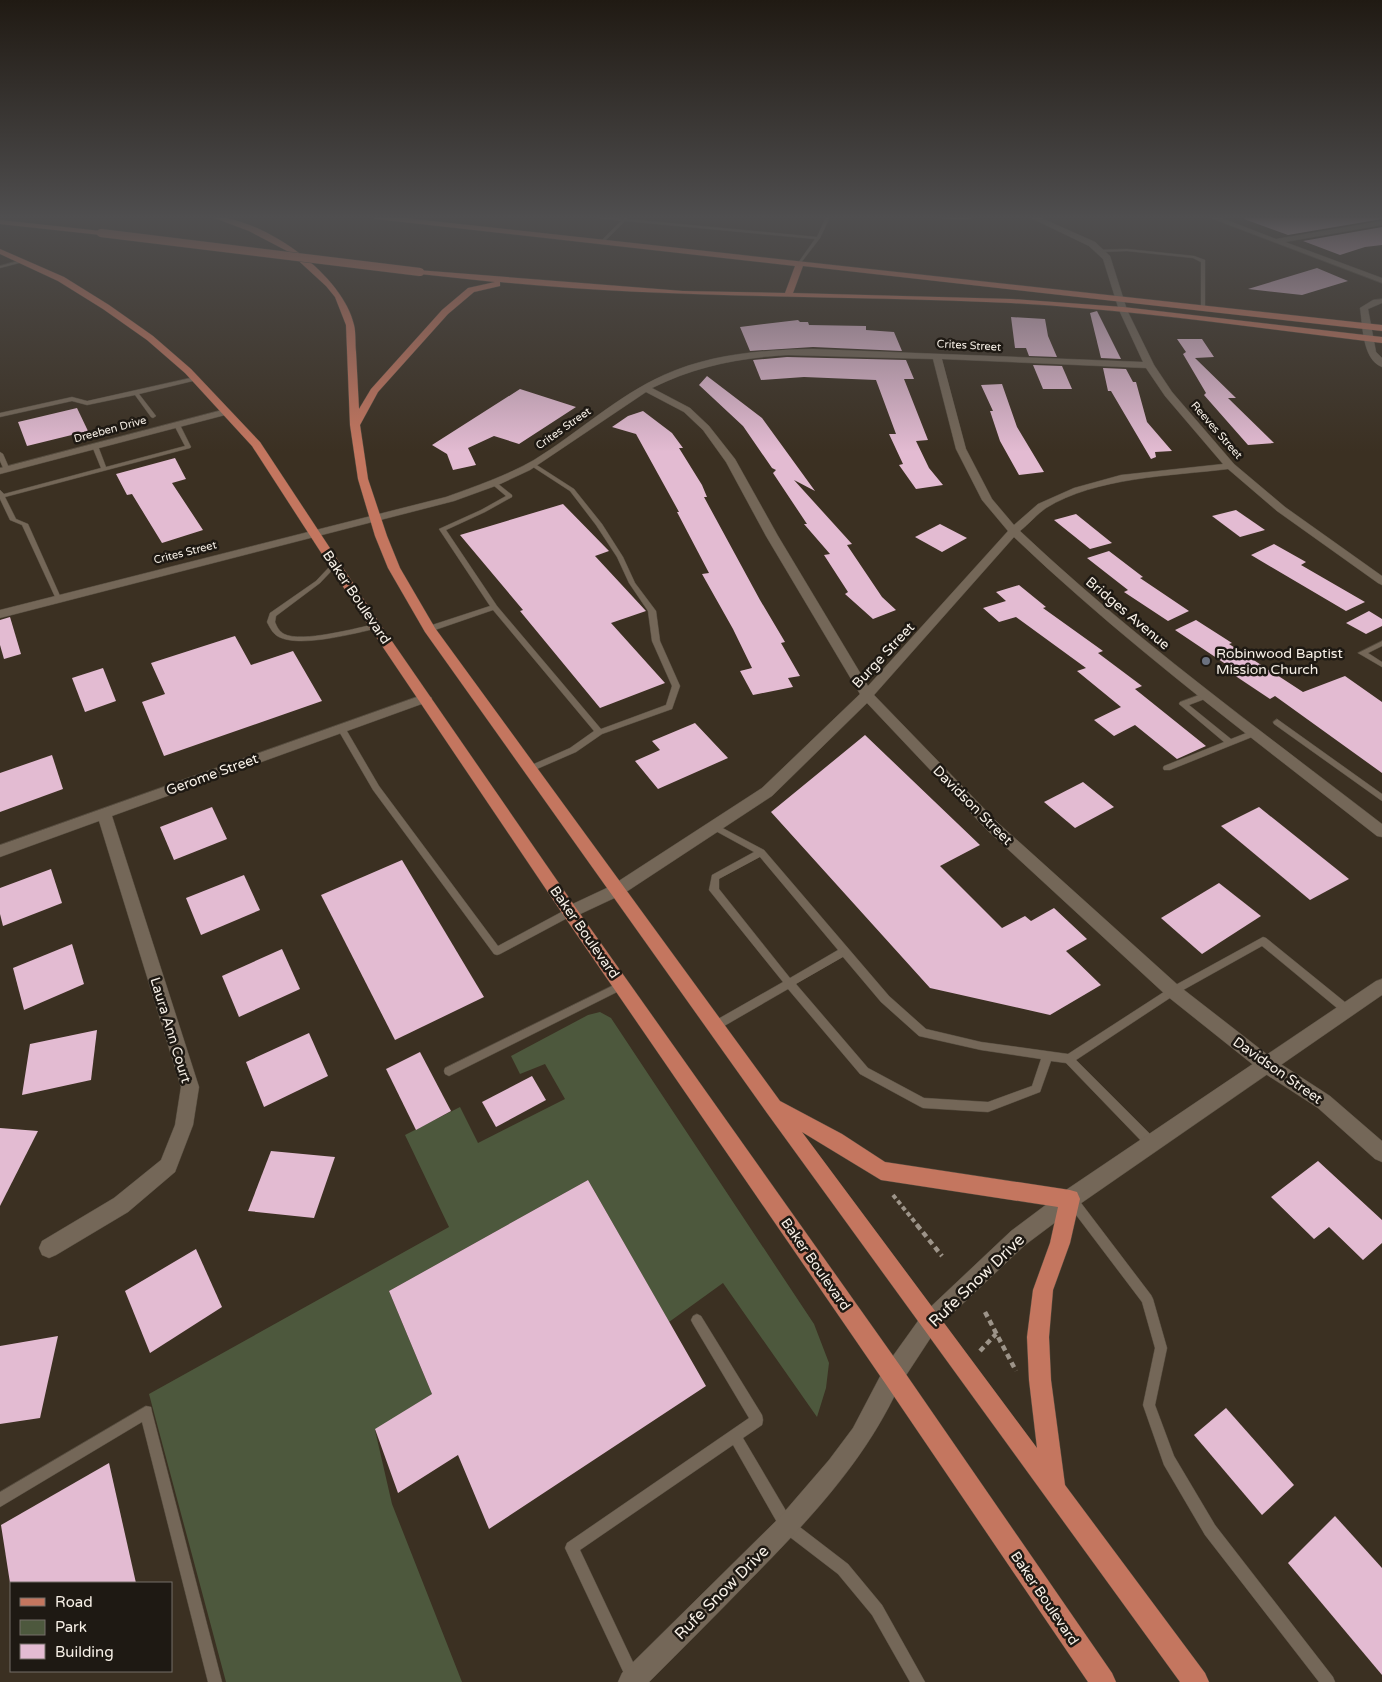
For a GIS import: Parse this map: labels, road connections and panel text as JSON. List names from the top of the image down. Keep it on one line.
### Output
{"streets":{"main road":["Baker Boulevard"],"street":["Crites Street","Dreeben Drive","Reeves Street","Bridges Avenue","Burge Street","Gerome Street","Davidson Street","Laura Ann Court","Rufe Snow Drive"]},"crossings":[["Crites Street","Reeves Street"],["Crites Street","Baker Boulevard"],["Crites Street","Bridges Avenue"],["Crites Street","Davidson Street"],["Dreeben Drive","Baker Boulevard"],["Reeves Street","Burge Street"],["Baker Boulevard","Burge Street"],["Baker Boulevard","Gerome Street"],["Baker Boulevard","Rufe Snow Drive"],["Bridges Avenue","Burge Street"],["Burge Street","Davidson Street"],["Gerome Street","Laura Ann Court"],["Davidson Street","Rufe Snow Drive"]],"places":["Robinwood Baptist Mission Church"],"legend":["Road","Park","Building"]}
